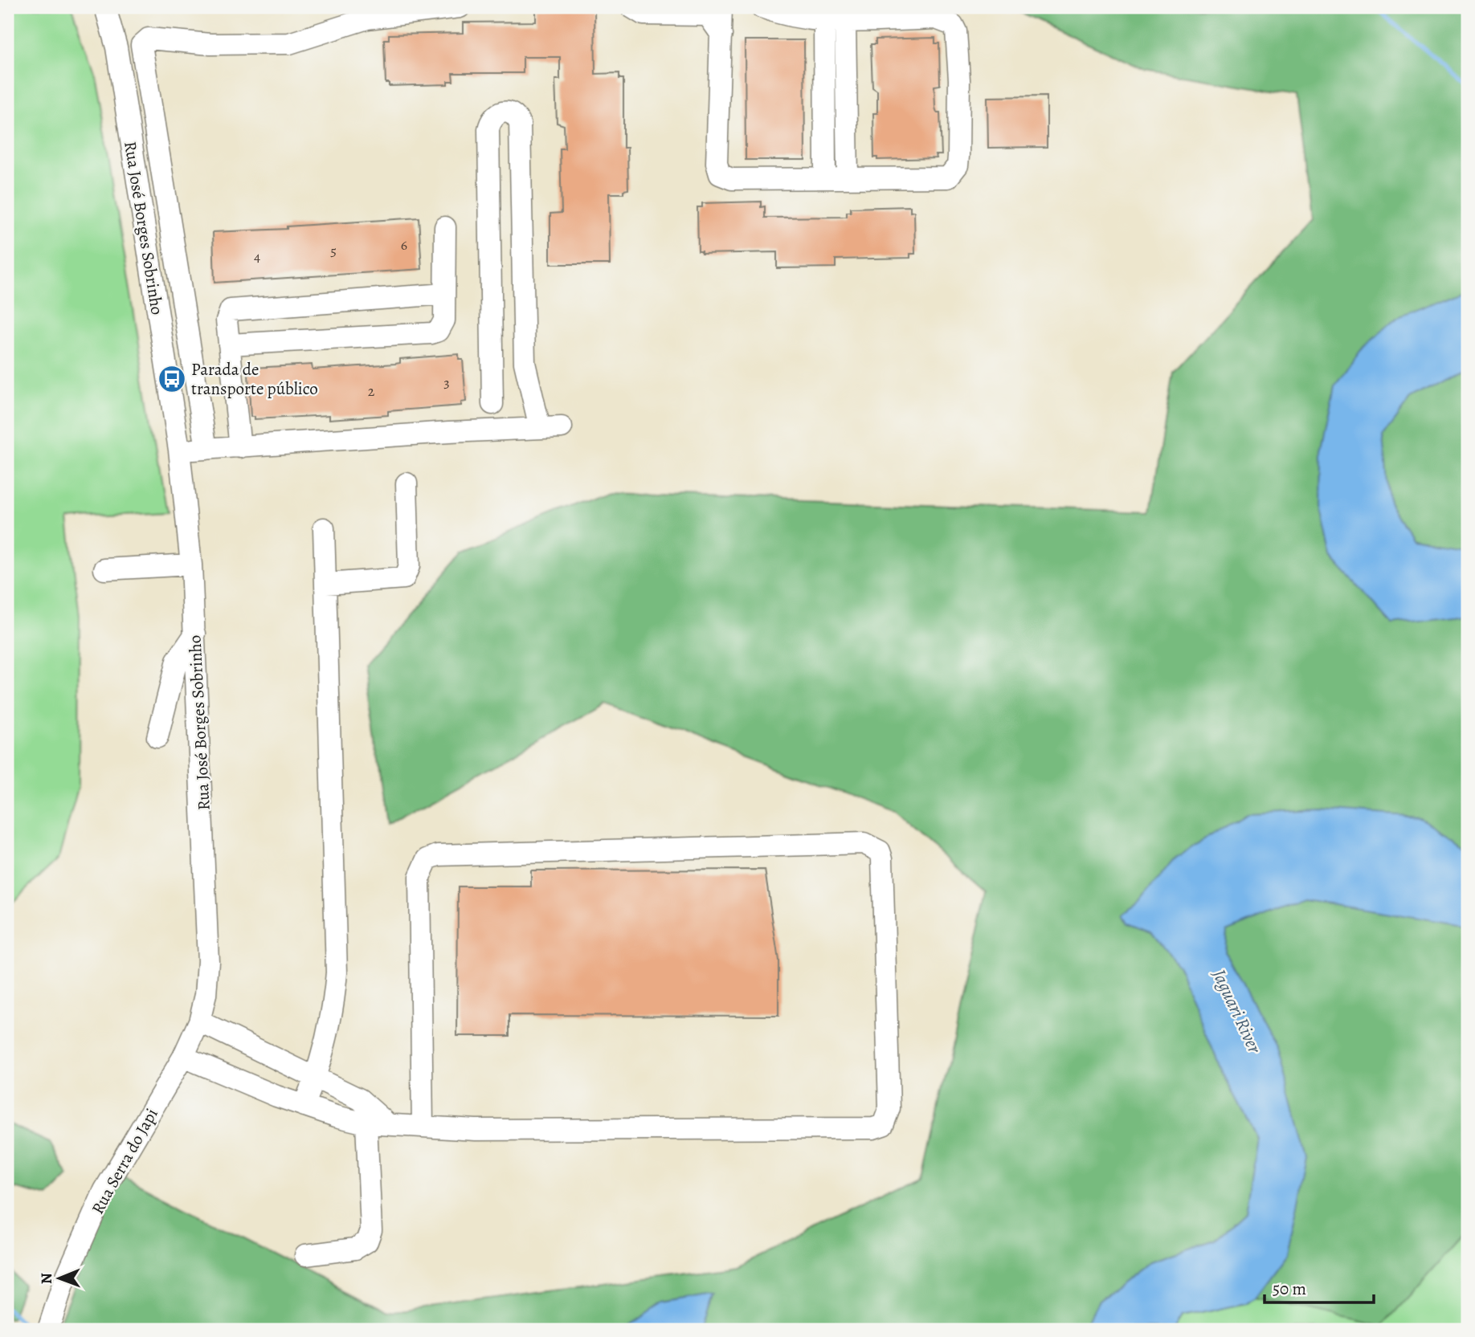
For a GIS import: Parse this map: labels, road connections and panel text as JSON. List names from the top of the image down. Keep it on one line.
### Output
{"streets":{"street":["Rua José Borges Sobrinho","Rua Serra do Japi"]},"crossings":[["Rua José Borges Sobrinho","Rua Serra do Japi"]],"water":["Jaguari River"],"places":{"bus stop":["Parada de transporte público"]},"house_numbers":["6","5","4","3","2"],"scale_bar":"50 m","north":"left"}
